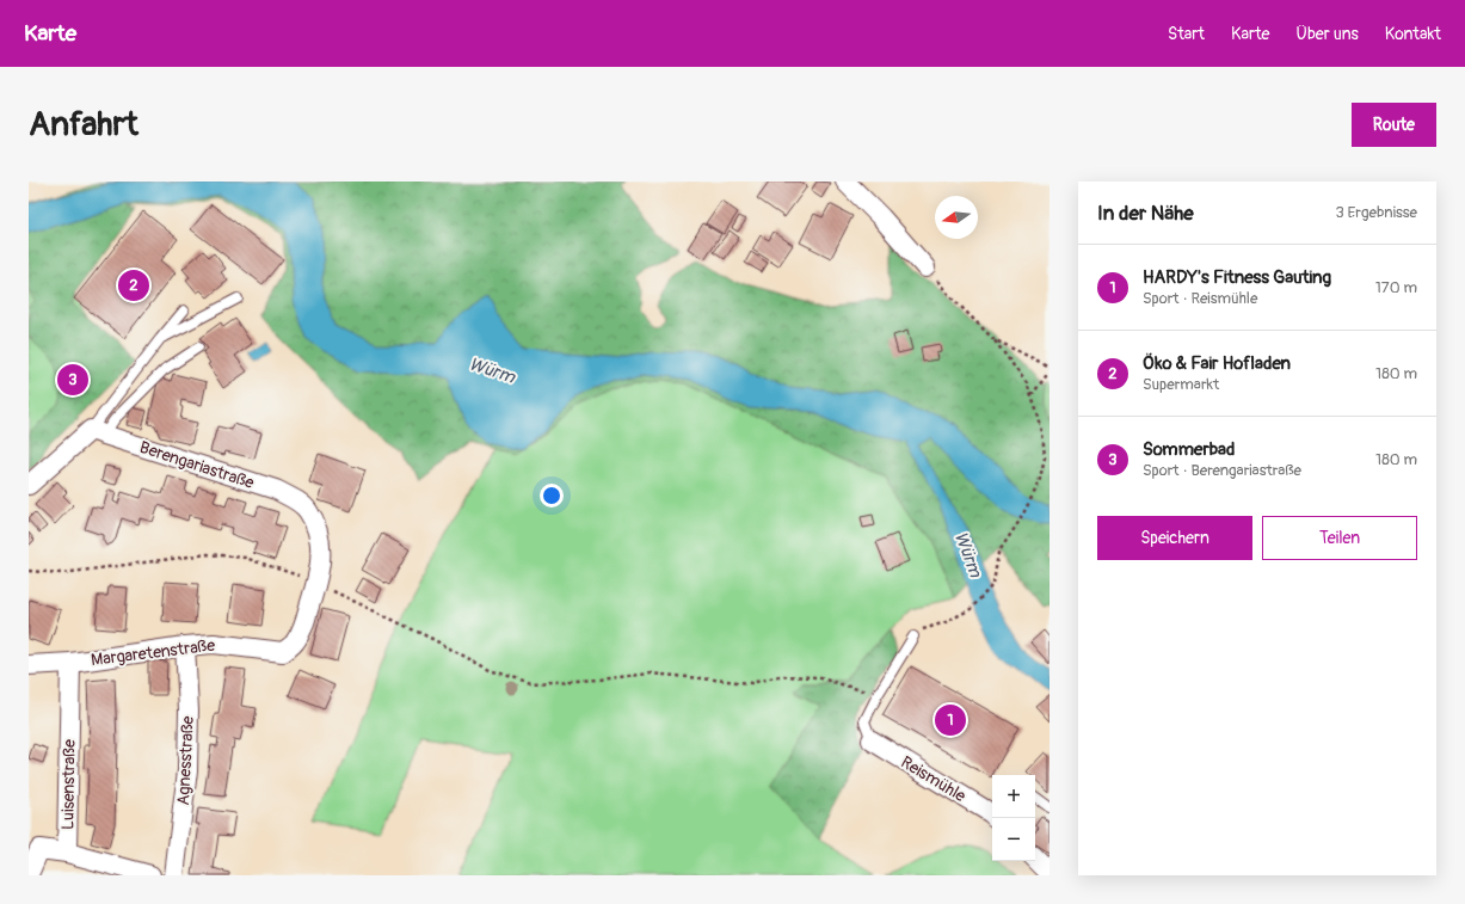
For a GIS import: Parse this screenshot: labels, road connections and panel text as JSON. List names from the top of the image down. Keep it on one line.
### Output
{"streets":{"street":["Berengariastraße","Margaretenstraße","Agnesstraße","Reismühle","Luisenstraße"]},"crossings":[["Berengariastraße","Margaretenstraße"],["Margaretenstraße","Agnesstraße"],["Margaretenstraße","Luisenstraße"]],"water":["Würm"],"north":"left","page":{"header":"Karte","nav":["Start","Karte","Über uns","Kontakt"],"buttons":["Route",["Speichern","Teilen"]],"title":"Anfahrt","heading":["In der Nähe","3 Ergebnisse"],"list":[{"mark":"1","name":"HARDY's Fitness Gauting","note":"Sport · Reismühle","value":"170 m"},{"mark":"2","name":"Öko & Fair Hofladen","note":"Supermarkt","value":"180 m"},{"mark":"3","name":"Sommerbad","note":"Sport · Berengariastraße","value":"180 m"}],"pins":["2","3","1"],"map_buttons":["+","−"]}}
